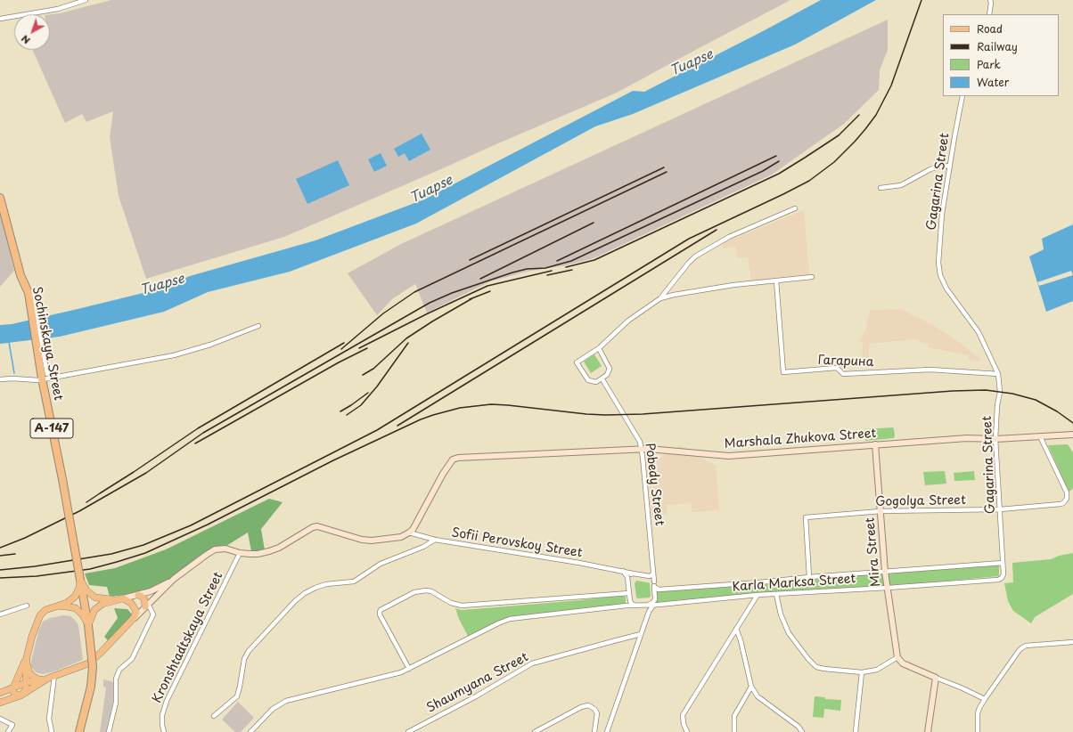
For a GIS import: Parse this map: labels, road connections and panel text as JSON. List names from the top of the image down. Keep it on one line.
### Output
{"streets":{"highway":["Sochinskaya Street","А-147"],"main road":["Marshala Zhukova Street","Mira Street"],"street":["Gagarina Street","Гагарина","Pobedy Street","Gogolya Street","Sofii Perovskoy Street","Karla Marksa Street","Kronshtadtskaya Street","Shaumyana Street"]},"crossings":[["Gagarina Street","Гагарина"],["Gagarina Street","Marshala Zhukova Street"],["Gagarina Street","Gogolya Street"],["Gagarina Street","Karla Marksa Street"],["Sochinskaya Street","А-147"],["Marshala Zhukova Street","Pobedy Street"],["Marshala Zhukova Street","Gogolya Street"],["Marshala Zhukova Street","Sofii Perovskoy Street"],["Marshala Zhukova Street","Mira Street"],["Pobedy Street","Sofii Perovskoy Street"],["Pobedy Street","Karla Marksa Street"],["Gogolya Street","Mira Street"],["Gogolya Street","Karla Marksa Street"],["Sofii Perovskoy Street","Karla Marksa Street"],["Mira Street","Karla Marksa Street"]],"water":["Tuapse"],"legend":["Road","Railway","Park","Water"],"north":"bottom left"}
